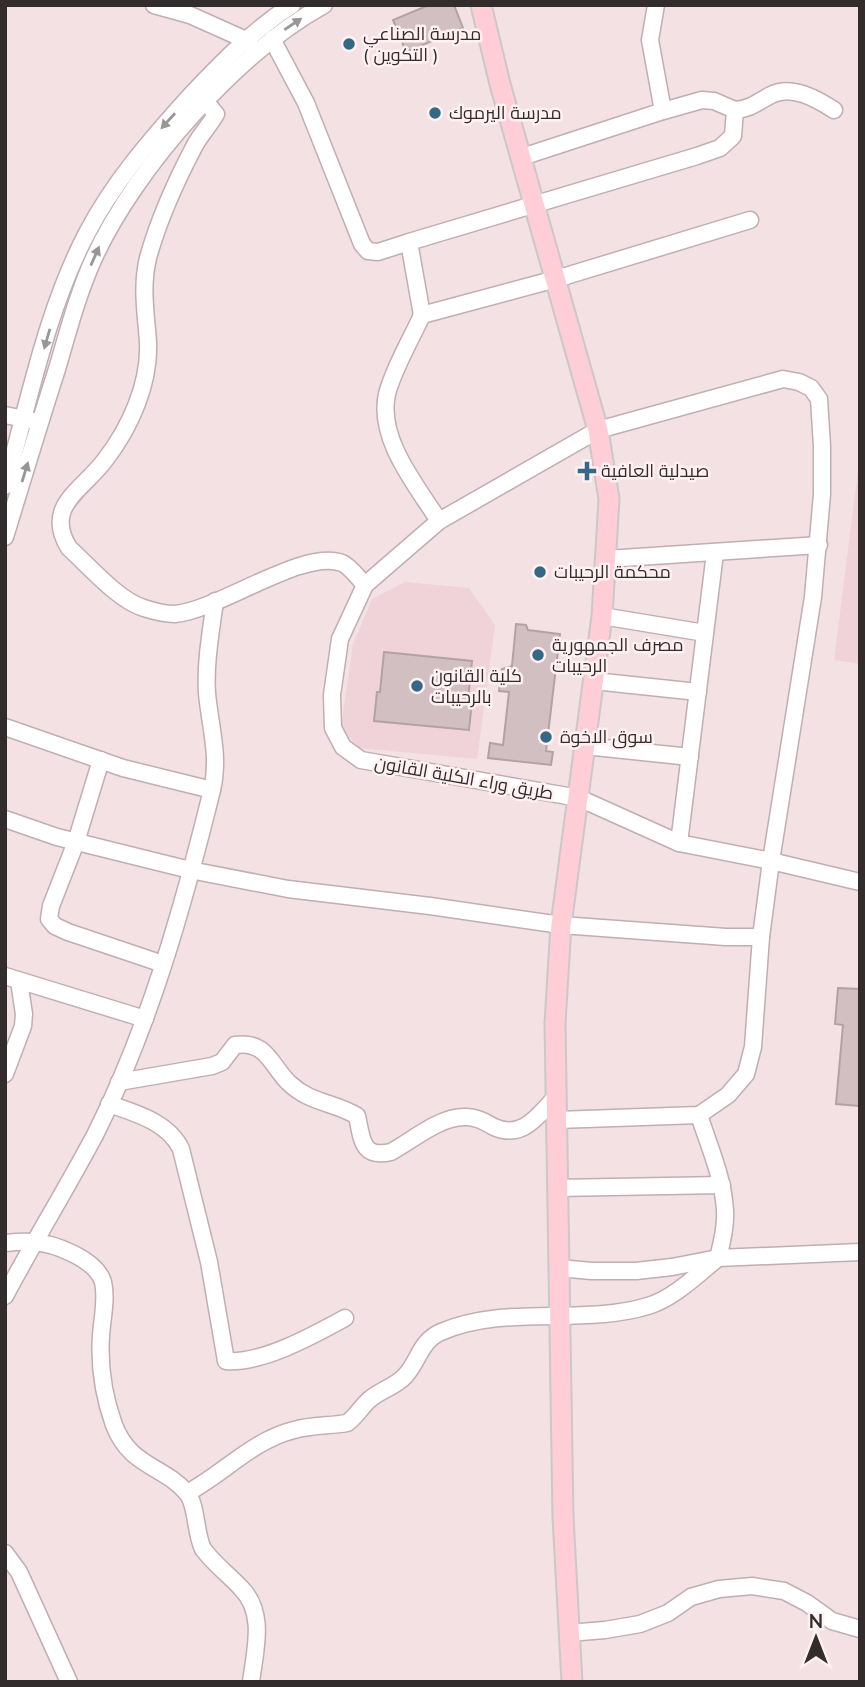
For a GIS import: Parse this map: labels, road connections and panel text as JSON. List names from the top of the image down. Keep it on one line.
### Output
{"streets":{"street":["طريق وراء الكلية القانون"]},"places":{"other":["مدرسة الصناعي ( التكوين )","مدرسة اليرموك","محكمة الرحيبات","مصرف الجمهورية الرحيبات","كلية القانون بالرحيبات","سوق الاخوة"],"health":["صيدلية العافية"]},"north":"top"}
